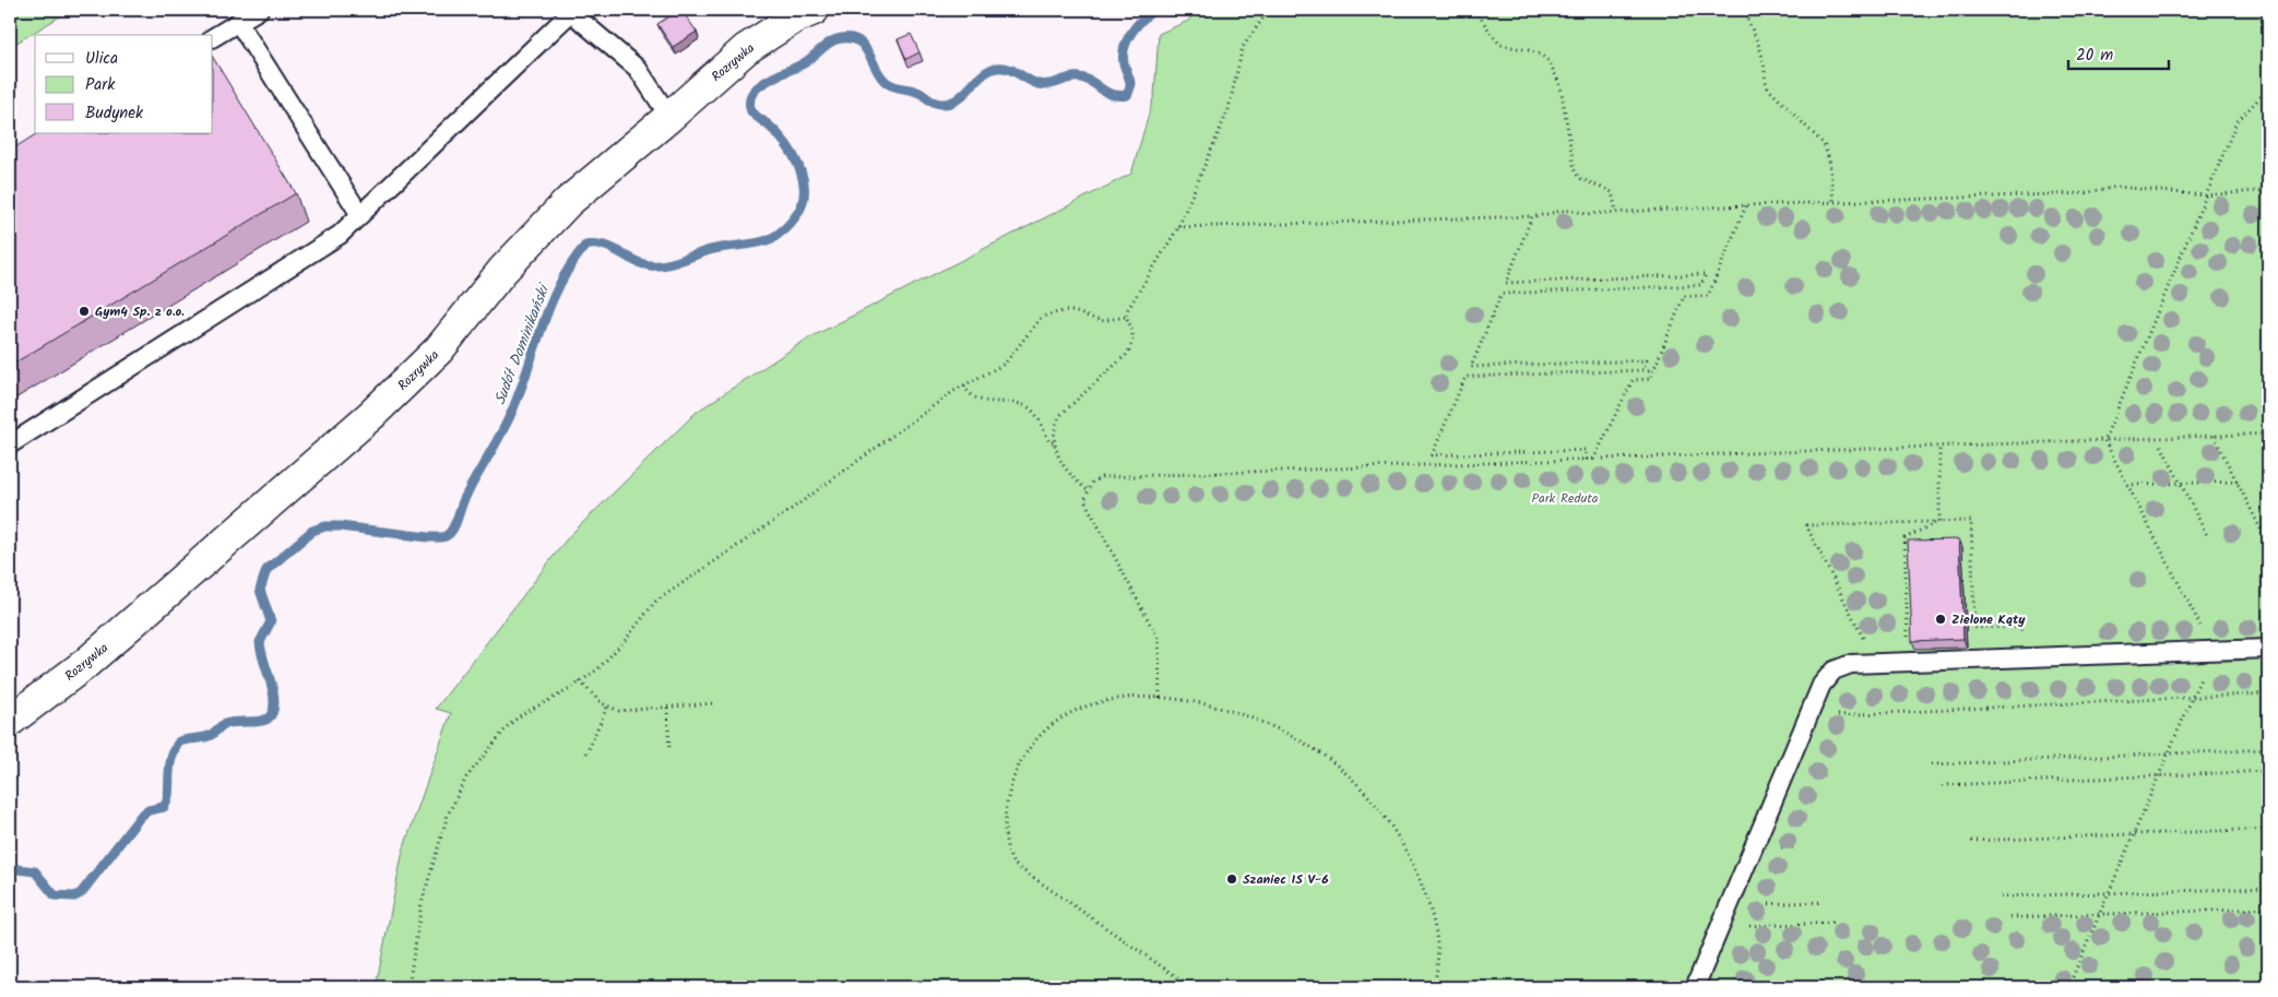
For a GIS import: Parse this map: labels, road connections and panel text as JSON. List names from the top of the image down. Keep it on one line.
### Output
{"streets":{"street":["Rozrywka"]},"water":["Sudół Dominikański"],"parks":["Park Reduta"],"places":["Gym4 Sp. z o.o.","Zielone Kąty","Szaniec IS V-6"],"legend":["Ulica","Park","Budynek"],"scale_bar":"20 m"}
